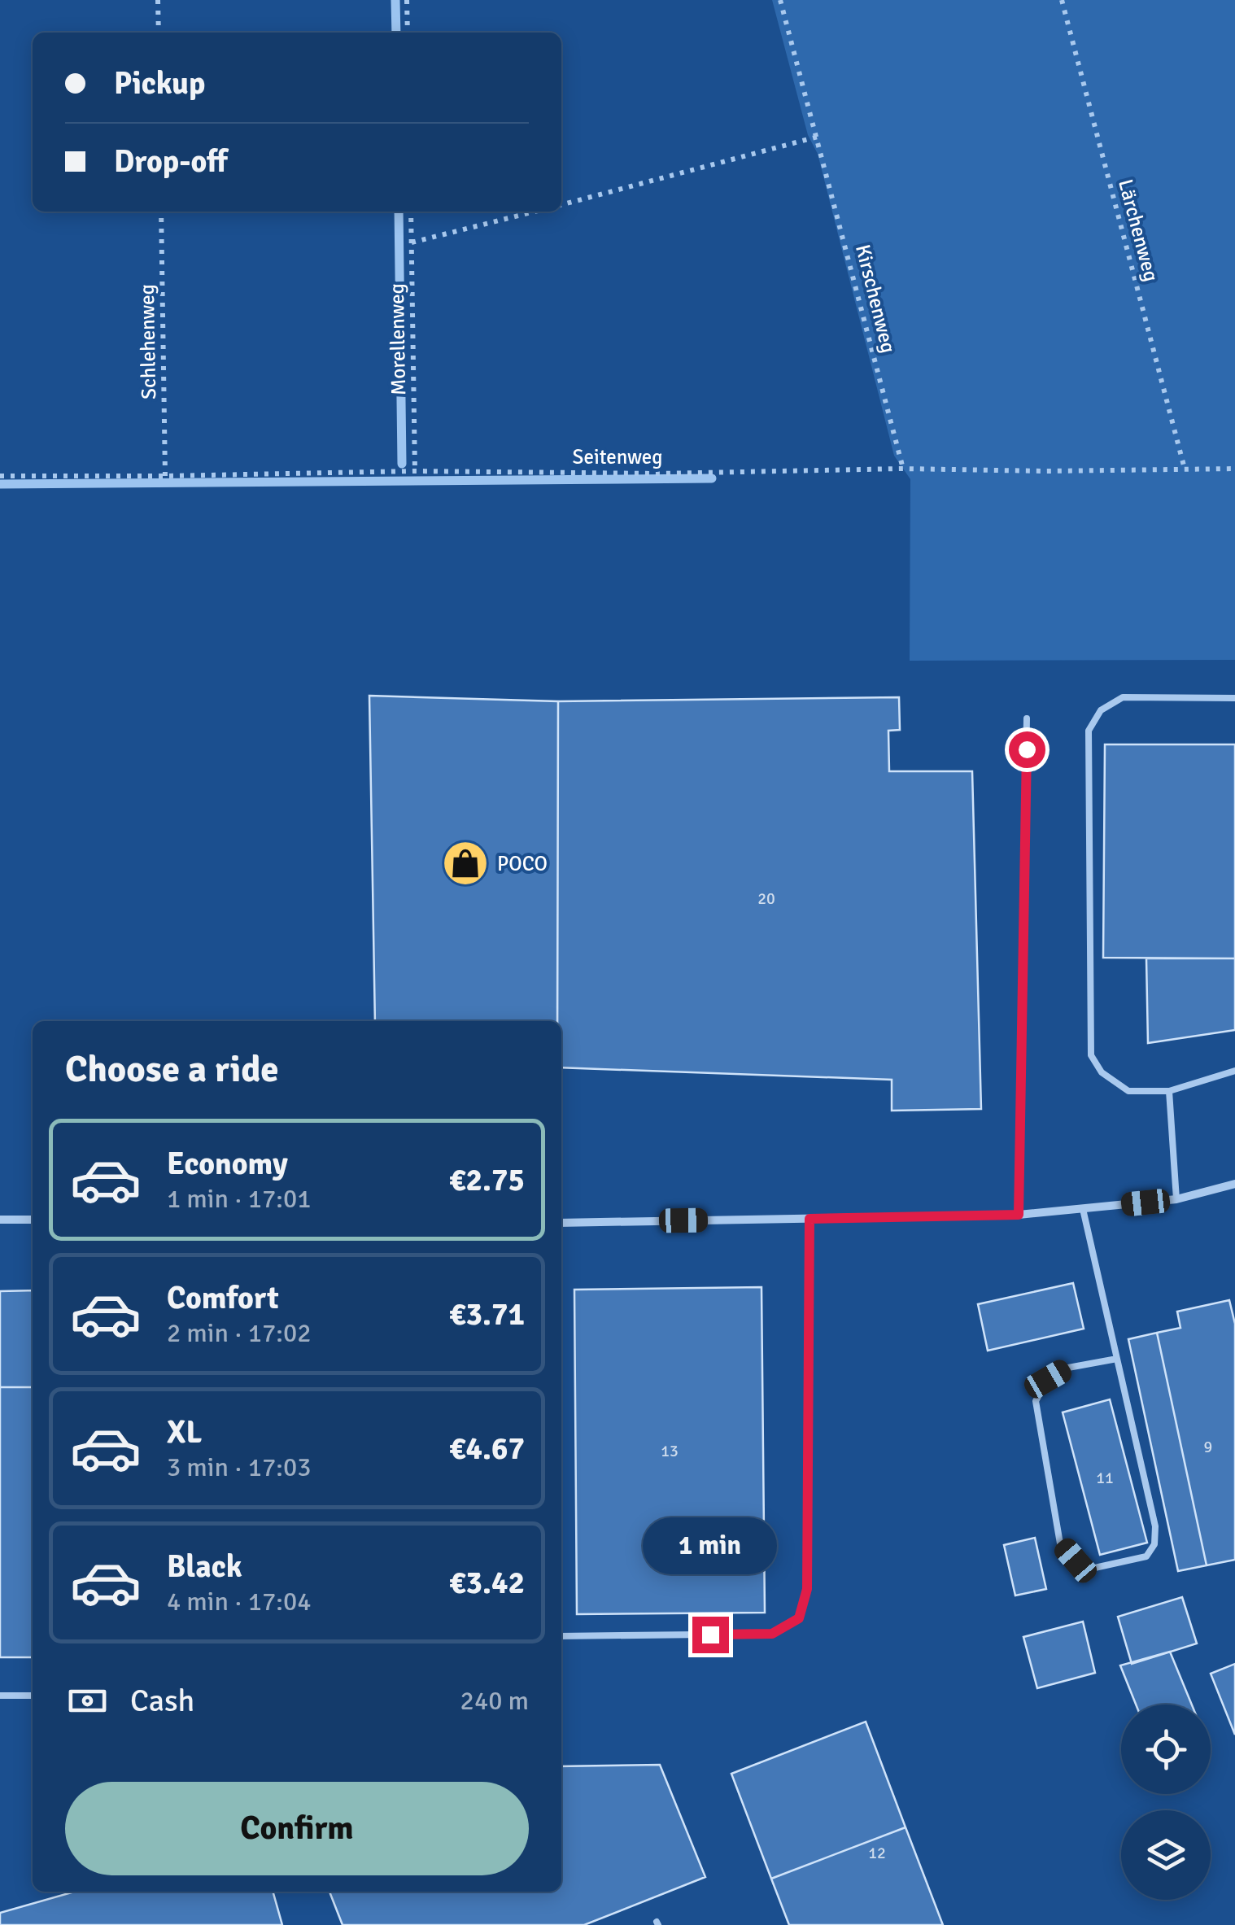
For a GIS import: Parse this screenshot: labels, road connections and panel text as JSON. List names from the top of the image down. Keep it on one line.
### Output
{"streets":{"path":["Lärchenweg","Kirschenweg","Morellenweg","Schlehenweg","Seitenweg"]},"crossings":[["Lärchenweg","Seitenweg"],["Kirschenweg","Seitenweg"],["Morellenweg","Seitenweg"],["Schlehenweg","Seitenweg"]],"places":{"shop":["POCO"]},"house_numbers":["20","9","13","11","12"],"page":{"banner":["Pickup","Drop-off"],"heading":"Choose a ride","list":[{"name":"Economy","note":"1 min · 17:01","value":"€2.75"},{"name":"Comfort","note":"2 min · 17:02","value":"€3.71"},{"name":"XL","note":"3 min · 17:03","value":"€4.67"},{"name":"Black","note":"4 min · 17:04","value":"€3.42"}],"bubble":"1 min","pay":["Cash","240 m"],"buttons":"Confirm"}}
